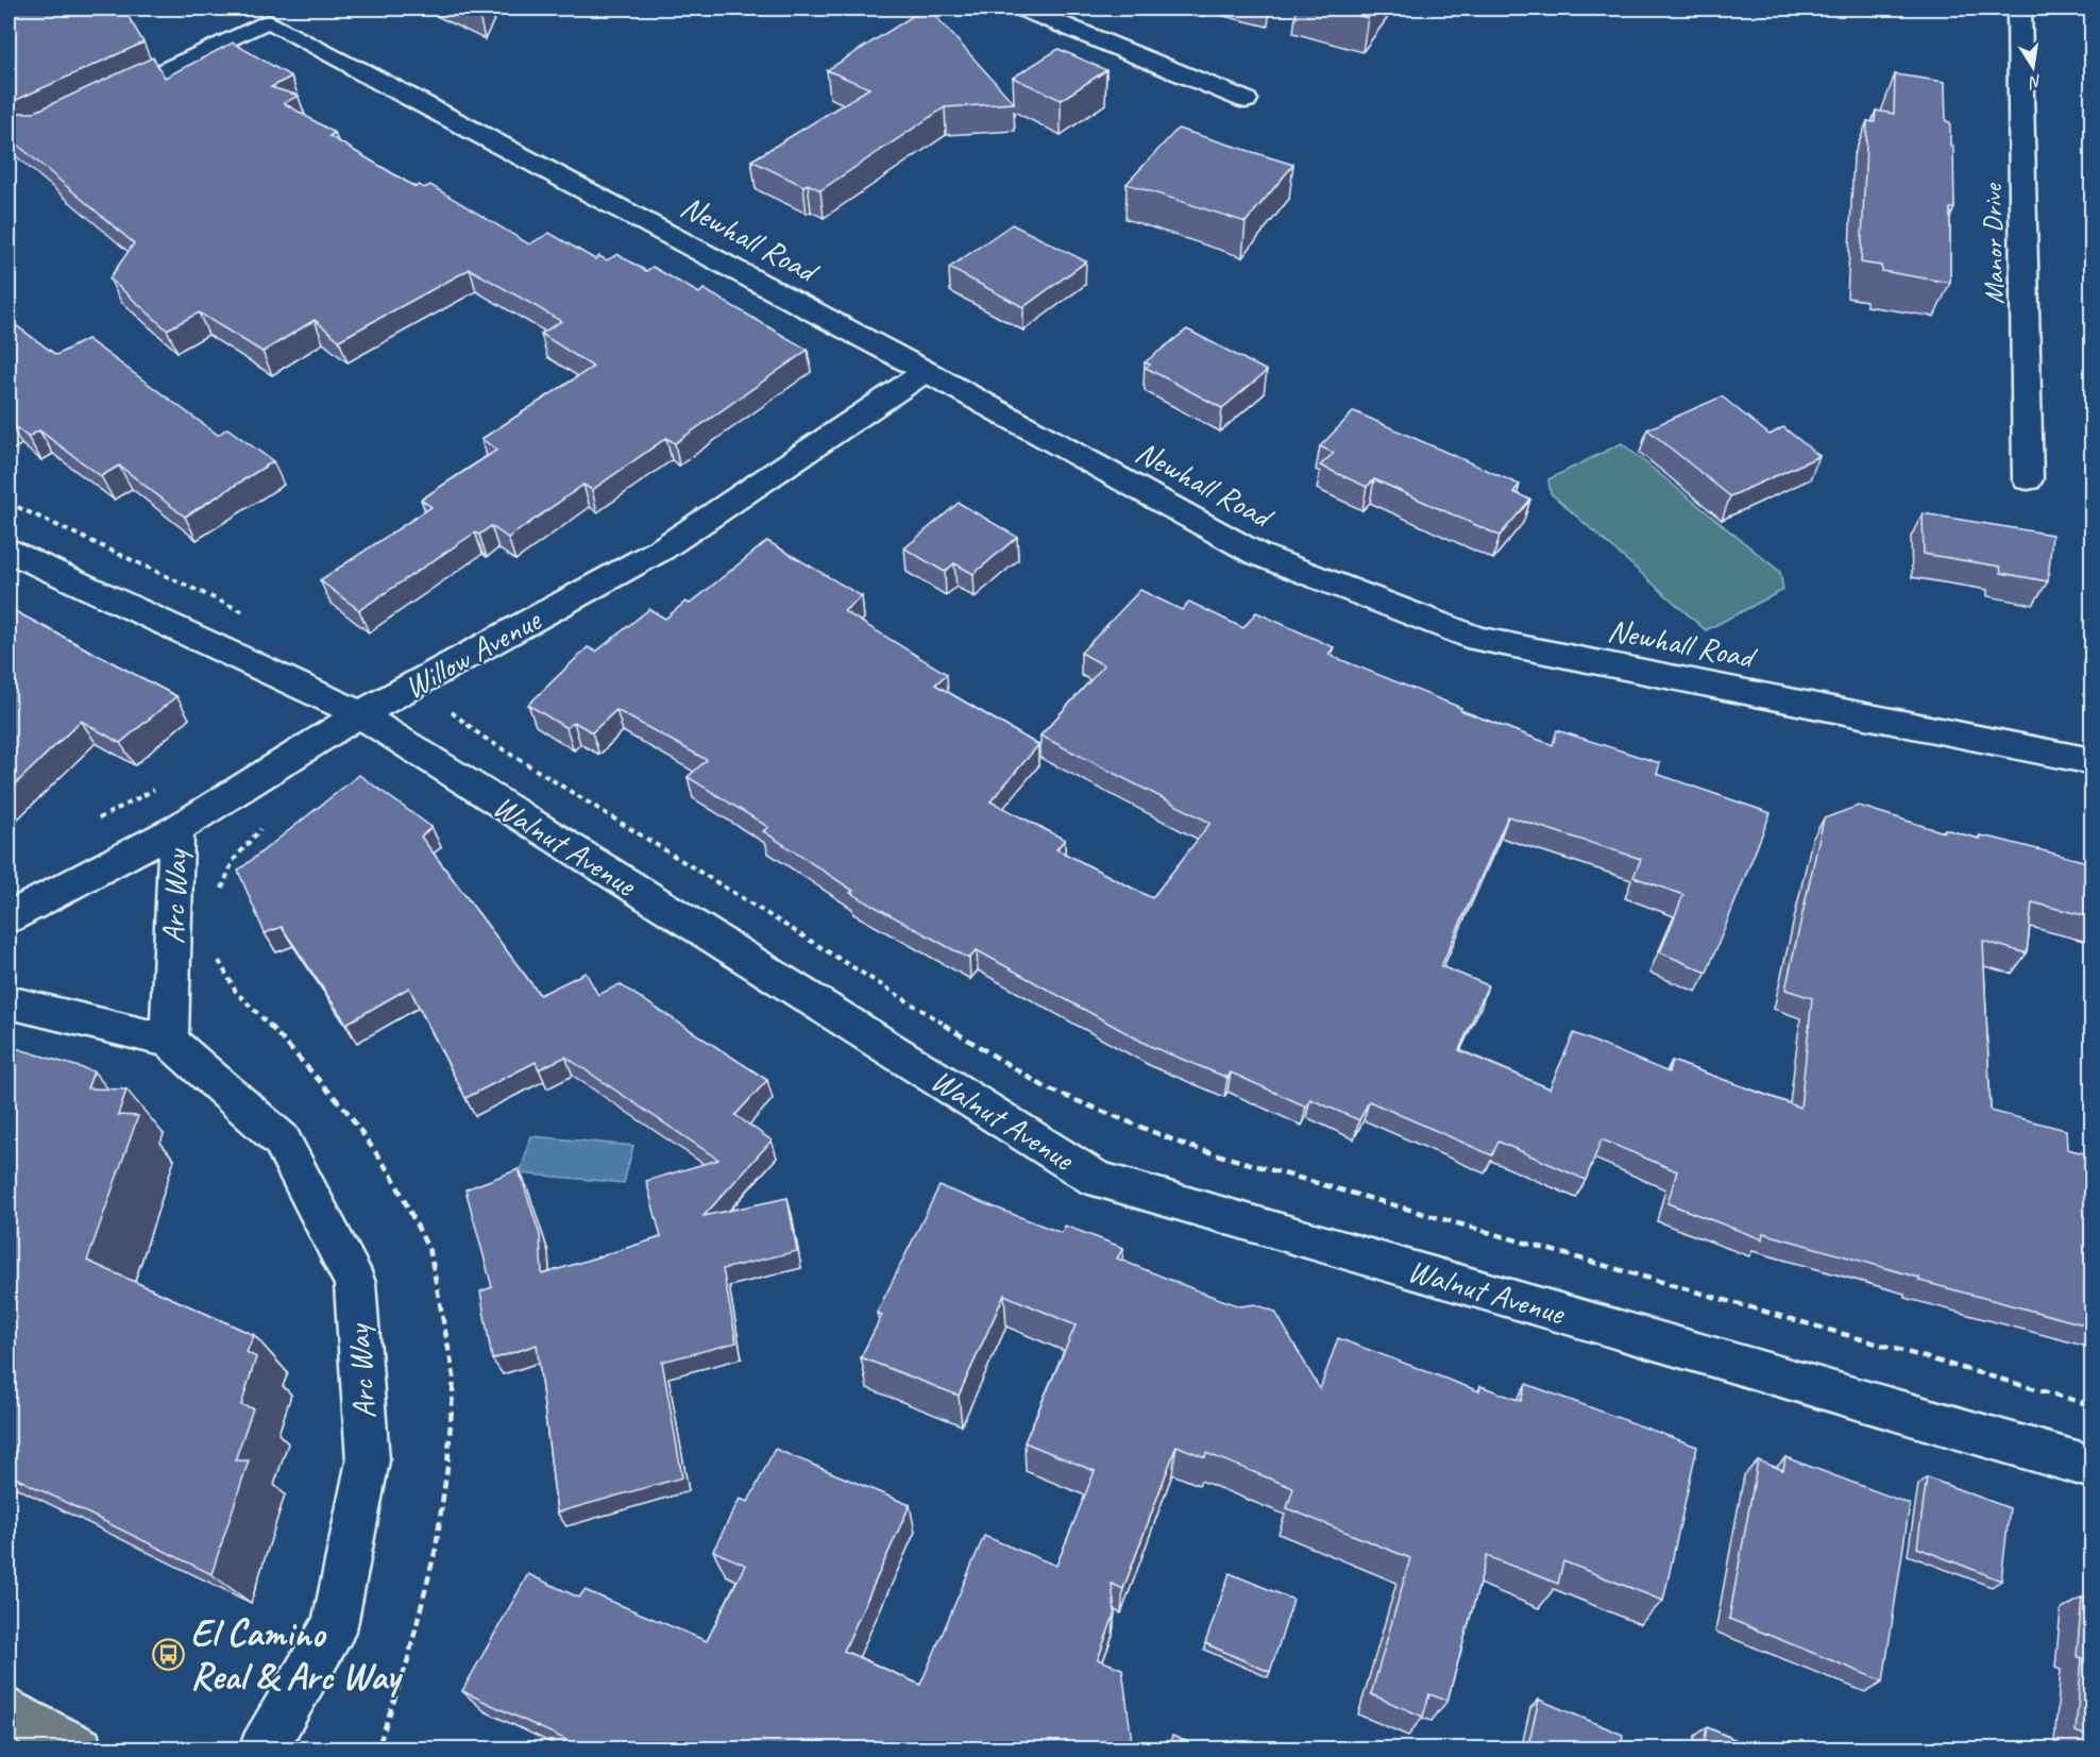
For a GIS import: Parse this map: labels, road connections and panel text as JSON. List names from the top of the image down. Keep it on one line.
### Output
{"streets":{"street":["Newhall Road","Manor Drive","Willow Avenue","Walnut Avenue","Arc Way"]},"crossings":[["Newhall Road","Willow Avenue"],["Willow Avenue","Walnut Avenue"],["Willow Avenue","Arc Way"]],"places":{"bus stop":["El Camino Real & Arc Way"]},"north":"bottom"}
